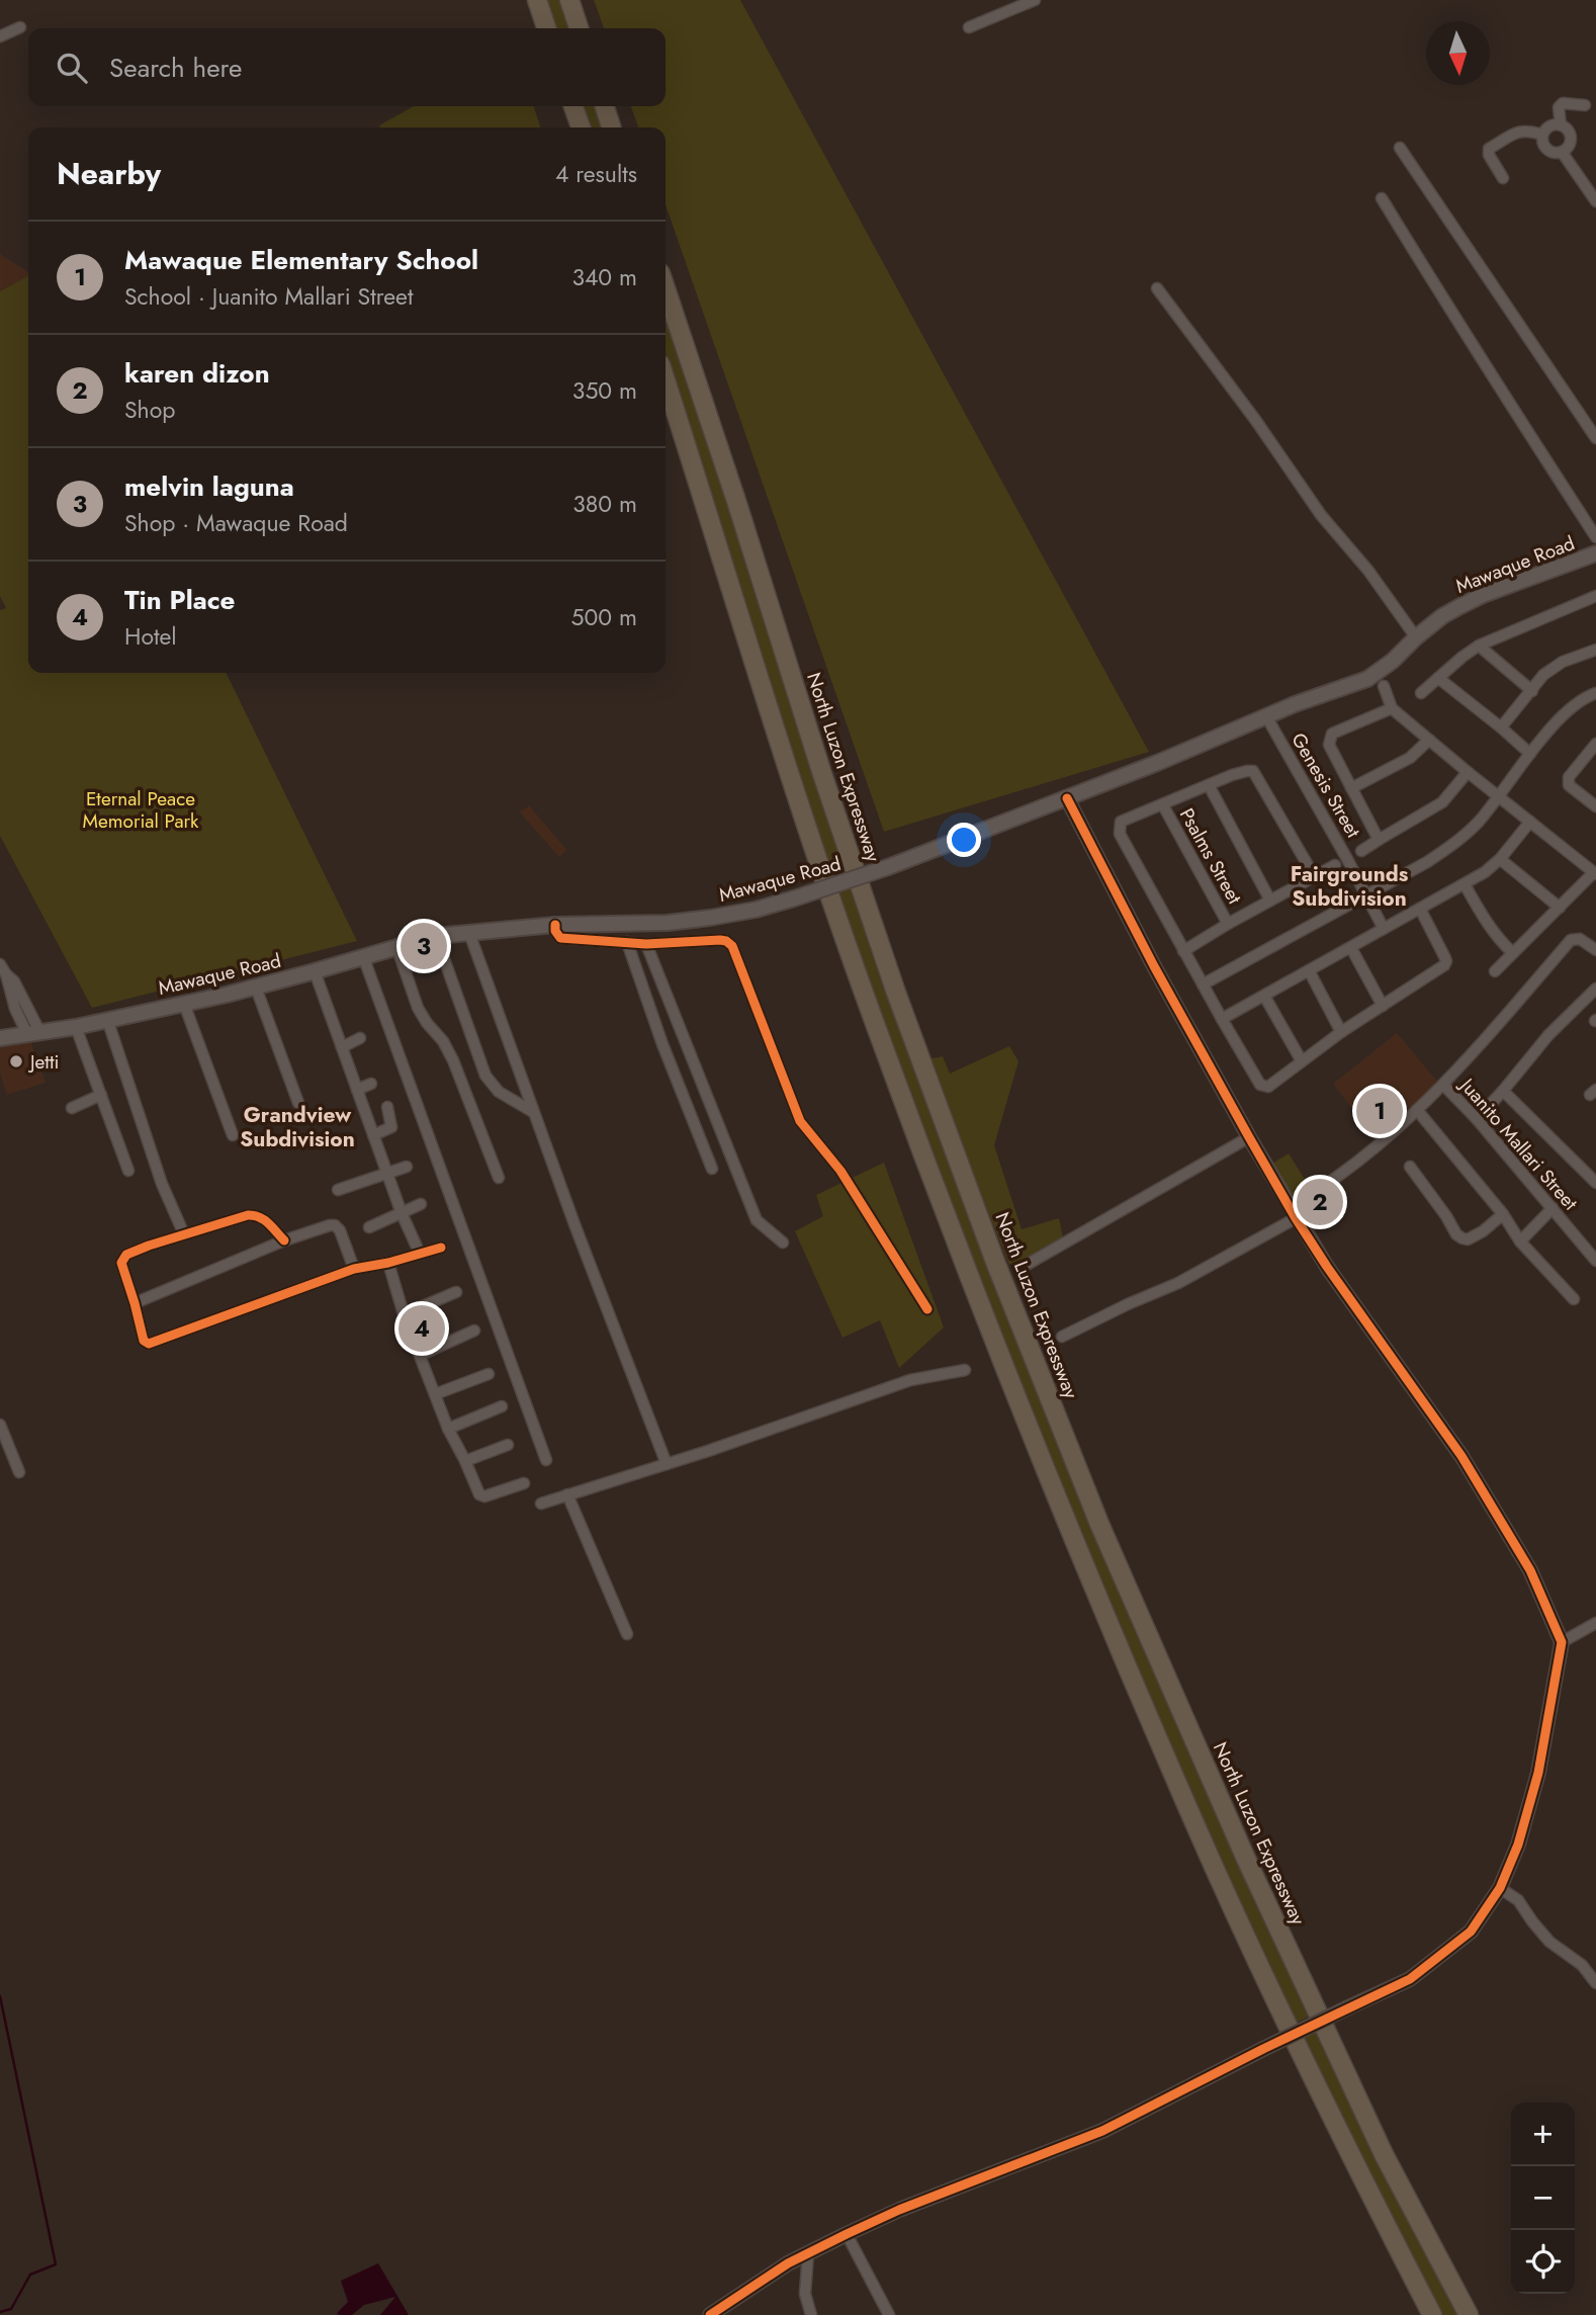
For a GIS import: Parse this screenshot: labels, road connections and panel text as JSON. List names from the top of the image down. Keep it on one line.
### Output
{"streets":{"highway":["North Luzon Expressway"],"main road":["Mawaque Road"],"street":["Genesis Street","Psalms Street","Juanito Mallari Street"]},"crossings":[["Mawaque Road","Genesis Street"]],"districts":["Fairgrounds Subdivision","Grandview Subdivision"],"parks":["Eternal Peace Memorial Park"],"places":["Jetti"],"north":"bottom","page":{"search":"Search here","heading":["Nearby","4 results"],"list":[{"mark":"1","name":"Mawaque Elementary School","note":"School · Juanito Mallari Street","value":"340 m"},{"mark":"2","name":"karen dizon","note":"Shop","value":"350 m"},{"mark":"3","name":"melvin laguna","note":"Shop · Mawaque Road","value":"380 m"},{"mark":"4","name":"Tin Place","note":"Hotel","value":"500 m"}],"pins":["3","1","2","4"],"map_buttons":["+","−"]}}
